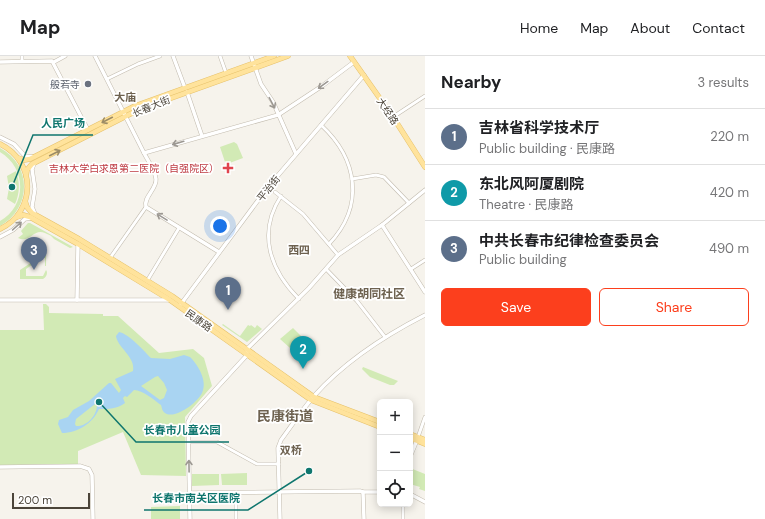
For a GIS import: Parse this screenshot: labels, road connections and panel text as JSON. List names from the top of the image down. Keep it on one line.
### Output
{"streets":{"main road":["长春大街","大经路","民康路"],"street":["平治街"]},"crossings":[["大经路","平治街"],["平治街","民康路"]],"districts":["大庙","西四","健康胡同社区","民康街道","双桥"],"places":{"other":["般若寺","人民广场","长春市儿童公园","长春市南关区医院"],"health":["吉林大学白求恩第二医院（自强院区）"]},"scale_bar":"200 m","page":{"header":"Map","nav":["Home","Map","About","Contact"],"heading":["Nearby","3 results"],"list":[{"mark":"1","name":"吉林省科学技术厅","note":"Public building · 民康路","value":"220 m"},{"mark":"2","name":"东北风阿厦剧院","note":"Theatre · 民康路","value":"420 m"},{"mark":"3","name":"中共长春市纪律检查委员会","note":"Public building","value":"490 m"}],"pins":["3","1","2"],"buttons":["Save","Share"],"map_buttons":["+","−"],"scale":"200 m"}}
